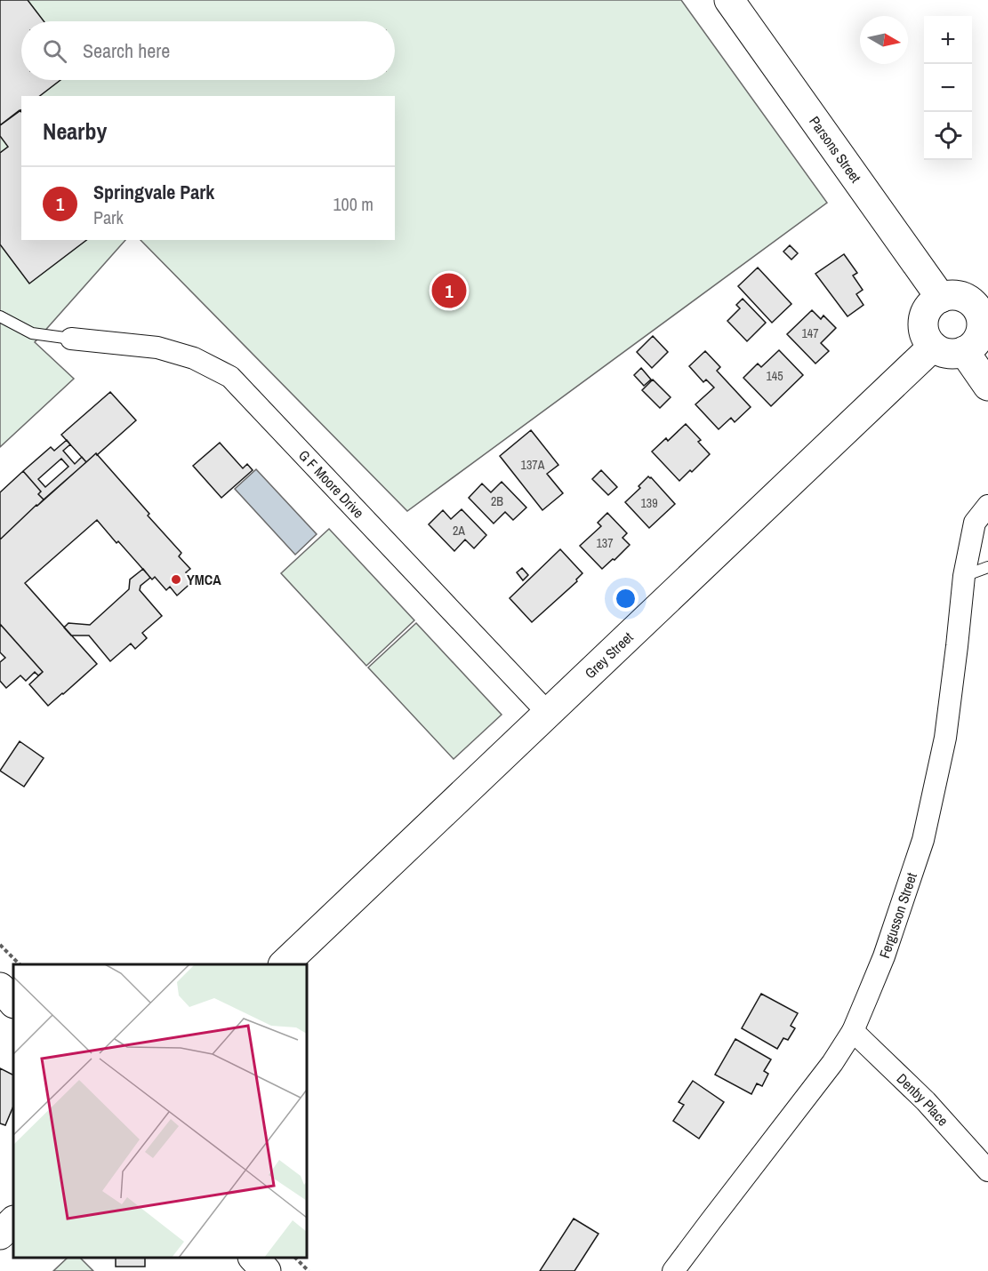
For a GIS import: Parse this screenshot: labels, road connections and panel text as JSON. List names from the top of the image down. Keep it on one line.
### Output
{"streets":{"main road":["Parsons Street","Grey Street"],"street":["G F Moore Drive","Fergusson Street","Denby Place"]},"crossings":[["Parsons Street","Grey Street"],["G F Moore Drive","Grey Street"],["Fergusson Street","Denby Place"]],"places":["YMCA"],"house_numbers":["147","145","137A","2B","139","2A","137"],"north":"right","page":{"map_buttons":["+","−"],"search":"Search here","heading":"Nearby","list":[{"mark":"1","name":"Springvale Park","note":"Park","value":"100 m"}],"pins":"1"}}
